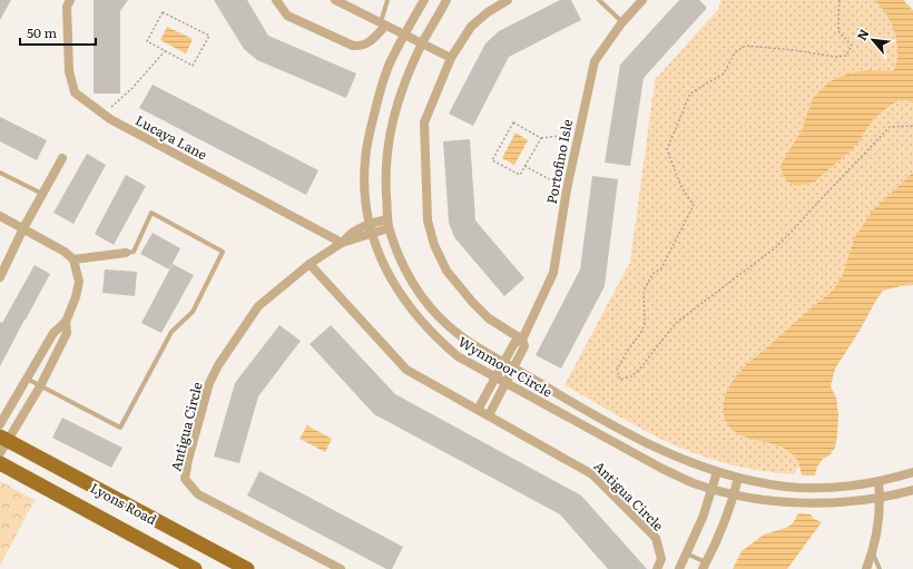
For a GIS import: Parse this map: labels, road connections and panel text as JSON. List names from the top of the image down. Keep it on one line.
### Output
{"streets":{"main road":["Lyons Road"],"street":["Lucaya Lane","Portofino Isle","Wynmoor Circle","Antigua Circle"]},"crossings":[["Lucaya Lane","Antigua Circle"],["Portofino Isle","Wynmoor Circle"],["Wynmoor Circle","Antigua Circle"]],"scale_bar":"50 m","north":"top left"}
